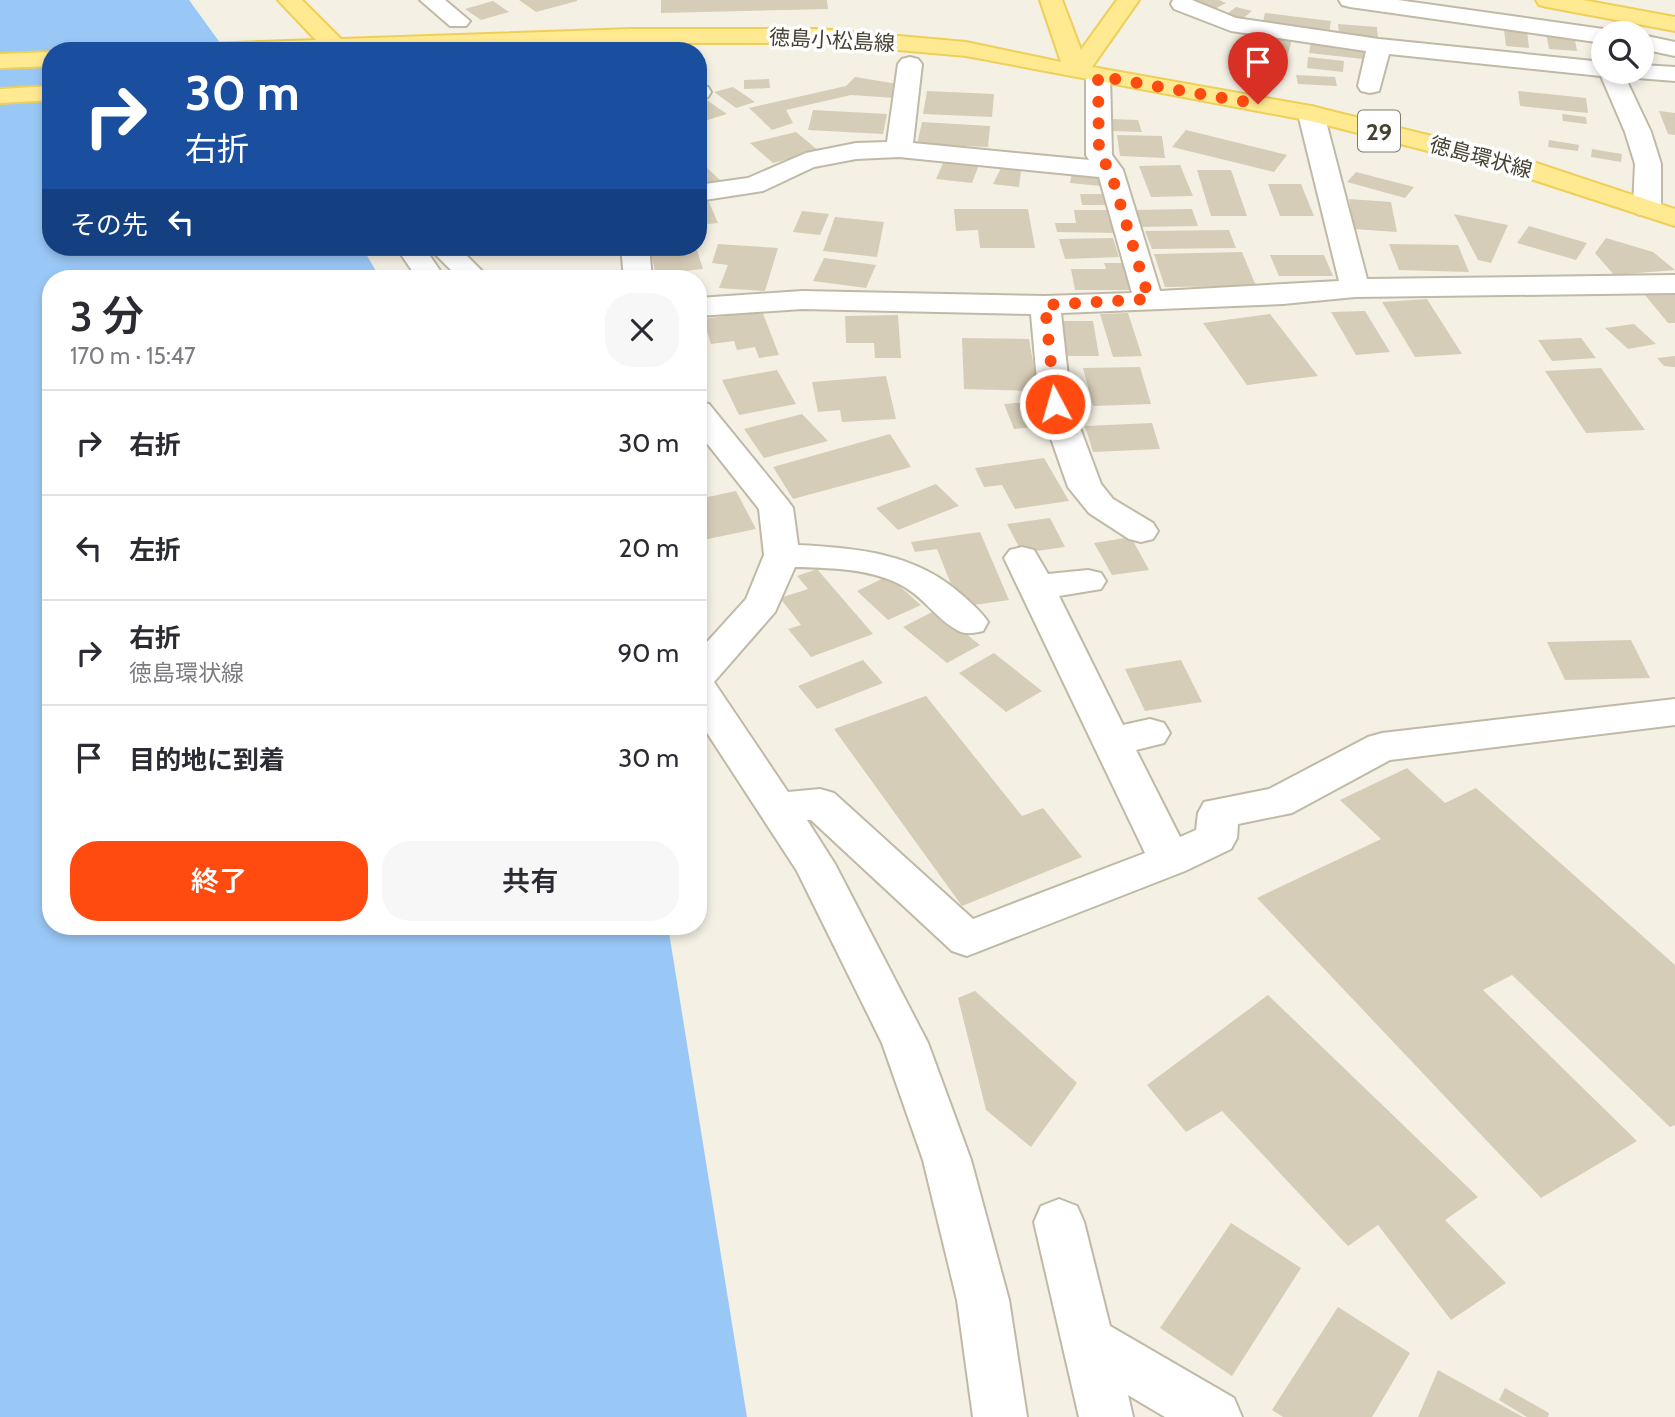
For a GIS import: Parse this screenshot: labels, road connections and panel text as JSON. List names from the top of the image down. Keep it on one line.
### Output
{"streets":{"main road":["徳島小松島線","29","徳島環状線"]},"crossings":[["徳島小松島線","徳島環状線"]],"page":{"turn":["30 m","右折"],"then":"その先","heading":["3 分","170 m · 15:47"],"list":[{"name":"右折","value":"30 m"},{"name":"左折","value":"20 m"},{"name":"右折","note":"徳島環状線","value":"90 m"},{"name":"目的地に到着","value":"30 m"}],"buttons":["終了","共有"]}}
